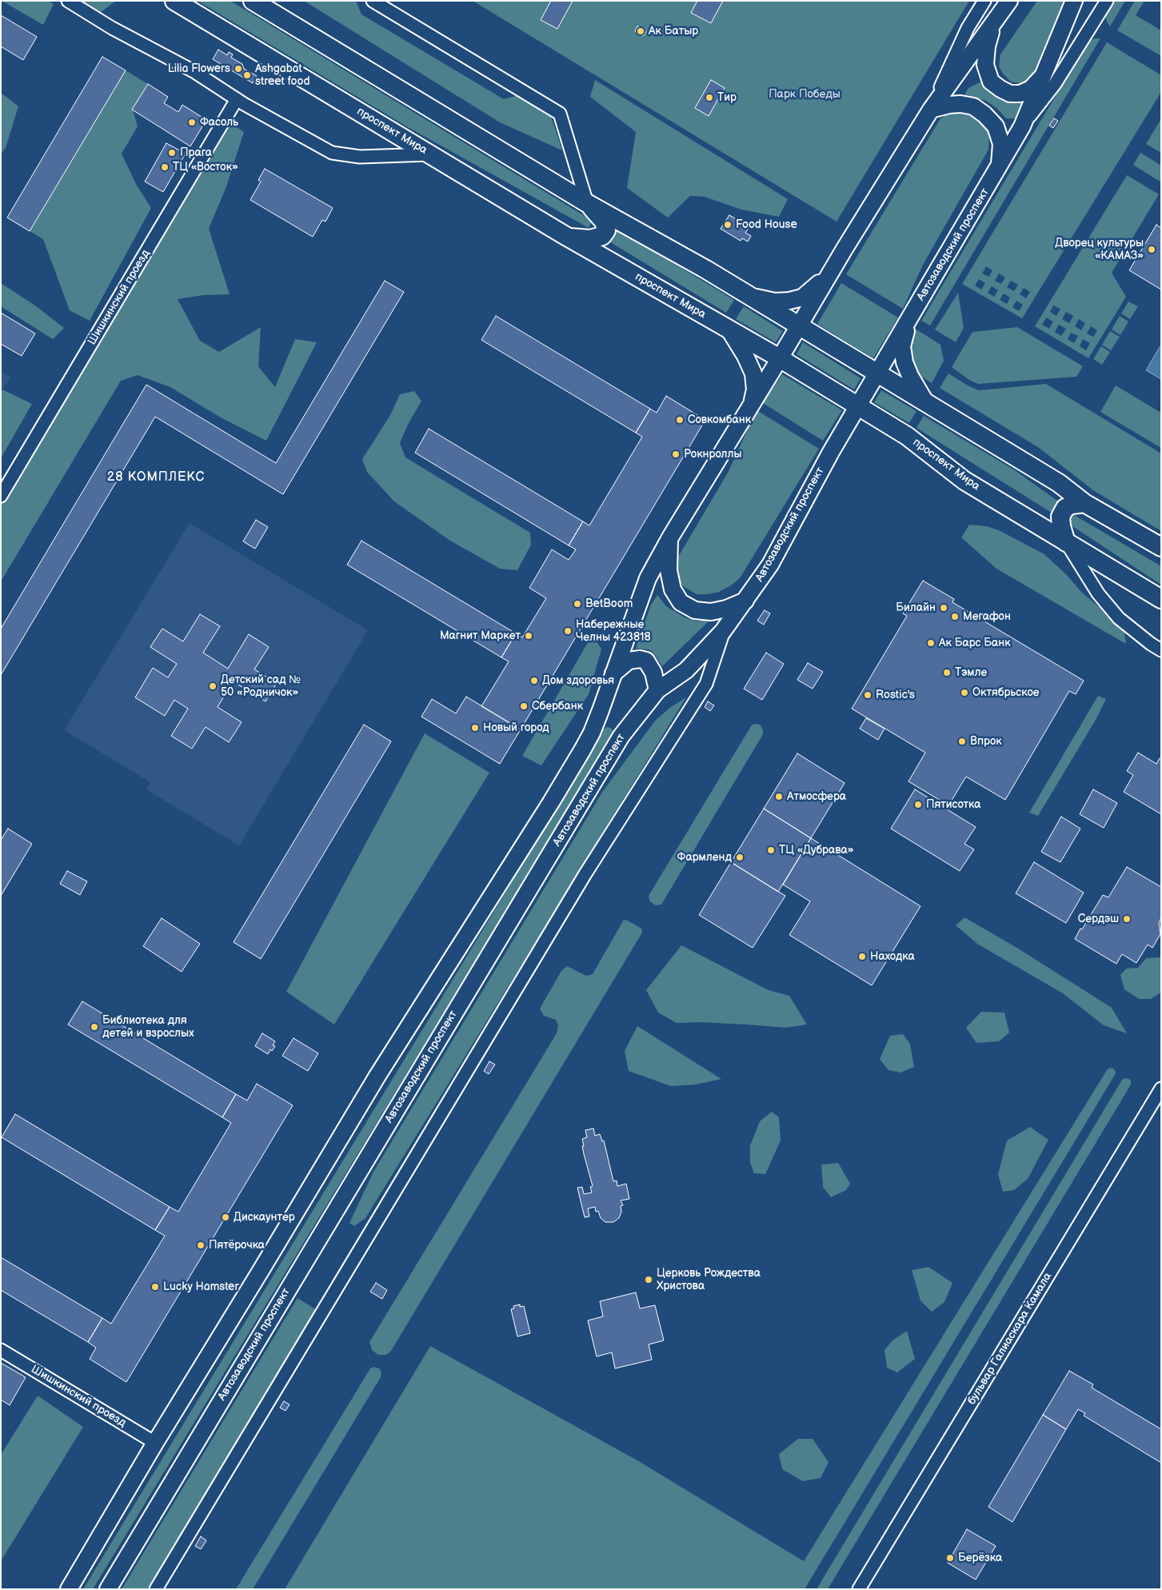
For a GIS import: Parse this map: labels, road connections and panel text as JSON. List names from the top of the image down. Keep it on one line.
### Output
{"streets":{"main road":["проспект Мира"],"street":["Автозаводский проспект","Шишкинский проезд","бульвар Галиаскара Камала"]},"crossings":[["проспект Мира","Автозаводский проспект"]],"districts":["28 КОМПЛЕКС"],"parks":["Парк Победы"],"places":["Ак Батыр","Lilia Flowers","Ashgabat street food","Тир","Фасоль","Прага","ТЦ «Восток»","Food House","Дворец культуры «КАМАЗ»","Совкомбанк","Рокнроллы","BetBoom","Билайн","Мегафон","Набережные Челны 423818","Магнит Маркет","Ак Барс Банк","Тэмле","Дом здоровья","Детский сад № 50 «Родничок»","Октябрьское","Rostic's","Сбербанк","Новый город","Впрок","Атмосфера","Пятисотка","ТЦ «Дубрава»","Фармленд","Сердэш","Находка","Библиотека для детей и взрослых","Дискаунтер","Пятёрочка","Церковь Рождества Христова","Lucky Hamster","Берёзка"]}
